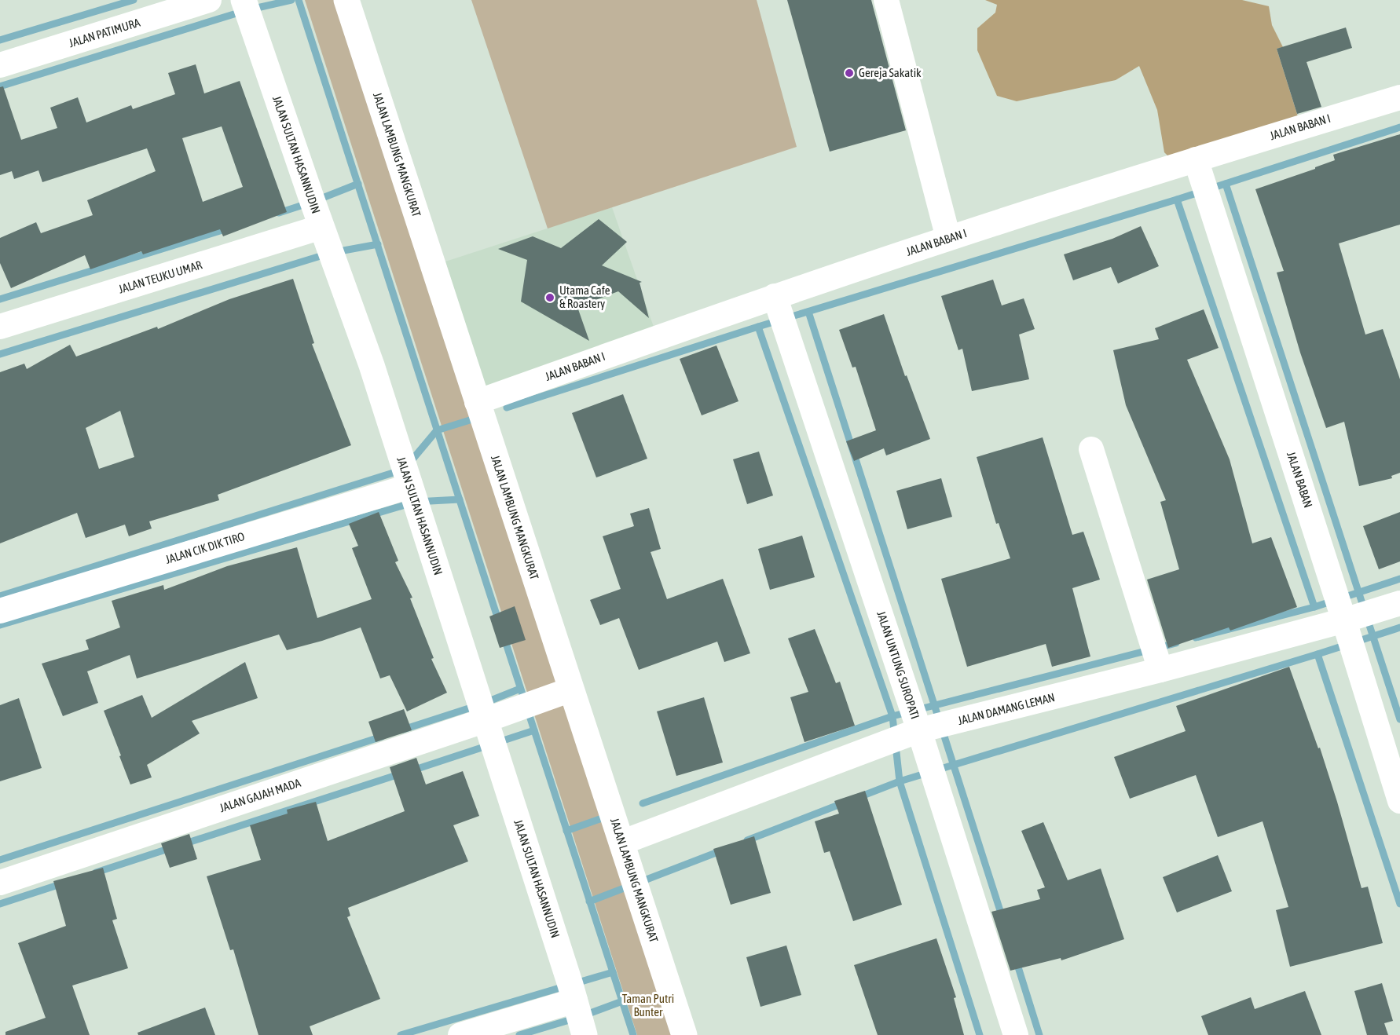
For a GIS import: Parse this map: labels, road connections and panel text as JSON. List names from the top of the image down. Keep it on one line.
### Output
{"streets":{"street":["JALAN PATIMURA","JALAN BABAN I","JALAN SULTAN HASANNUDIN","JALAN LAMBUNG MANGKURAT","JALAN TEUKU UMAR","JALAN BABAN","JALAN CIK DIK TIRO","JALAN UNTUNG SUROPATI","JALAN DAMANG LEMAN","JALAN GAJAH MADA"]},"crossings":[["JALAN BABAN I","JALAN LAMBUNG MANGKURAT"],["JALAN BABAN I","JALAN BABAN"],["JALAN BABAN I","JALAN UNTUNG SUROPATI"],["JALAN SULTAN HASANNUDIN","JALAN TEUKU UMAR"],["JALAN SULTAN HASANNUDIN","JALAN CIK DIK TIRO"],["JALAN SULTAN HASANNUDIN","JALAN GAJAH MADA"],["JALAN LAMBUNG MANGKURAT","JALAN DAMANG LEMAN"],["JALAN LAMBUNG MANGKURAT","JALAN GAJAH MADA"],["JALAN BABAN","JALAN DAMANG LEMAN"],["JALAN UNTUNG SUROPATI","JALAN DAMANG LEMAN"]],"parks":["Taman Putri Bunter"],"places":["Gereja Sakatik","Utama Cafe & Roastery"]}
